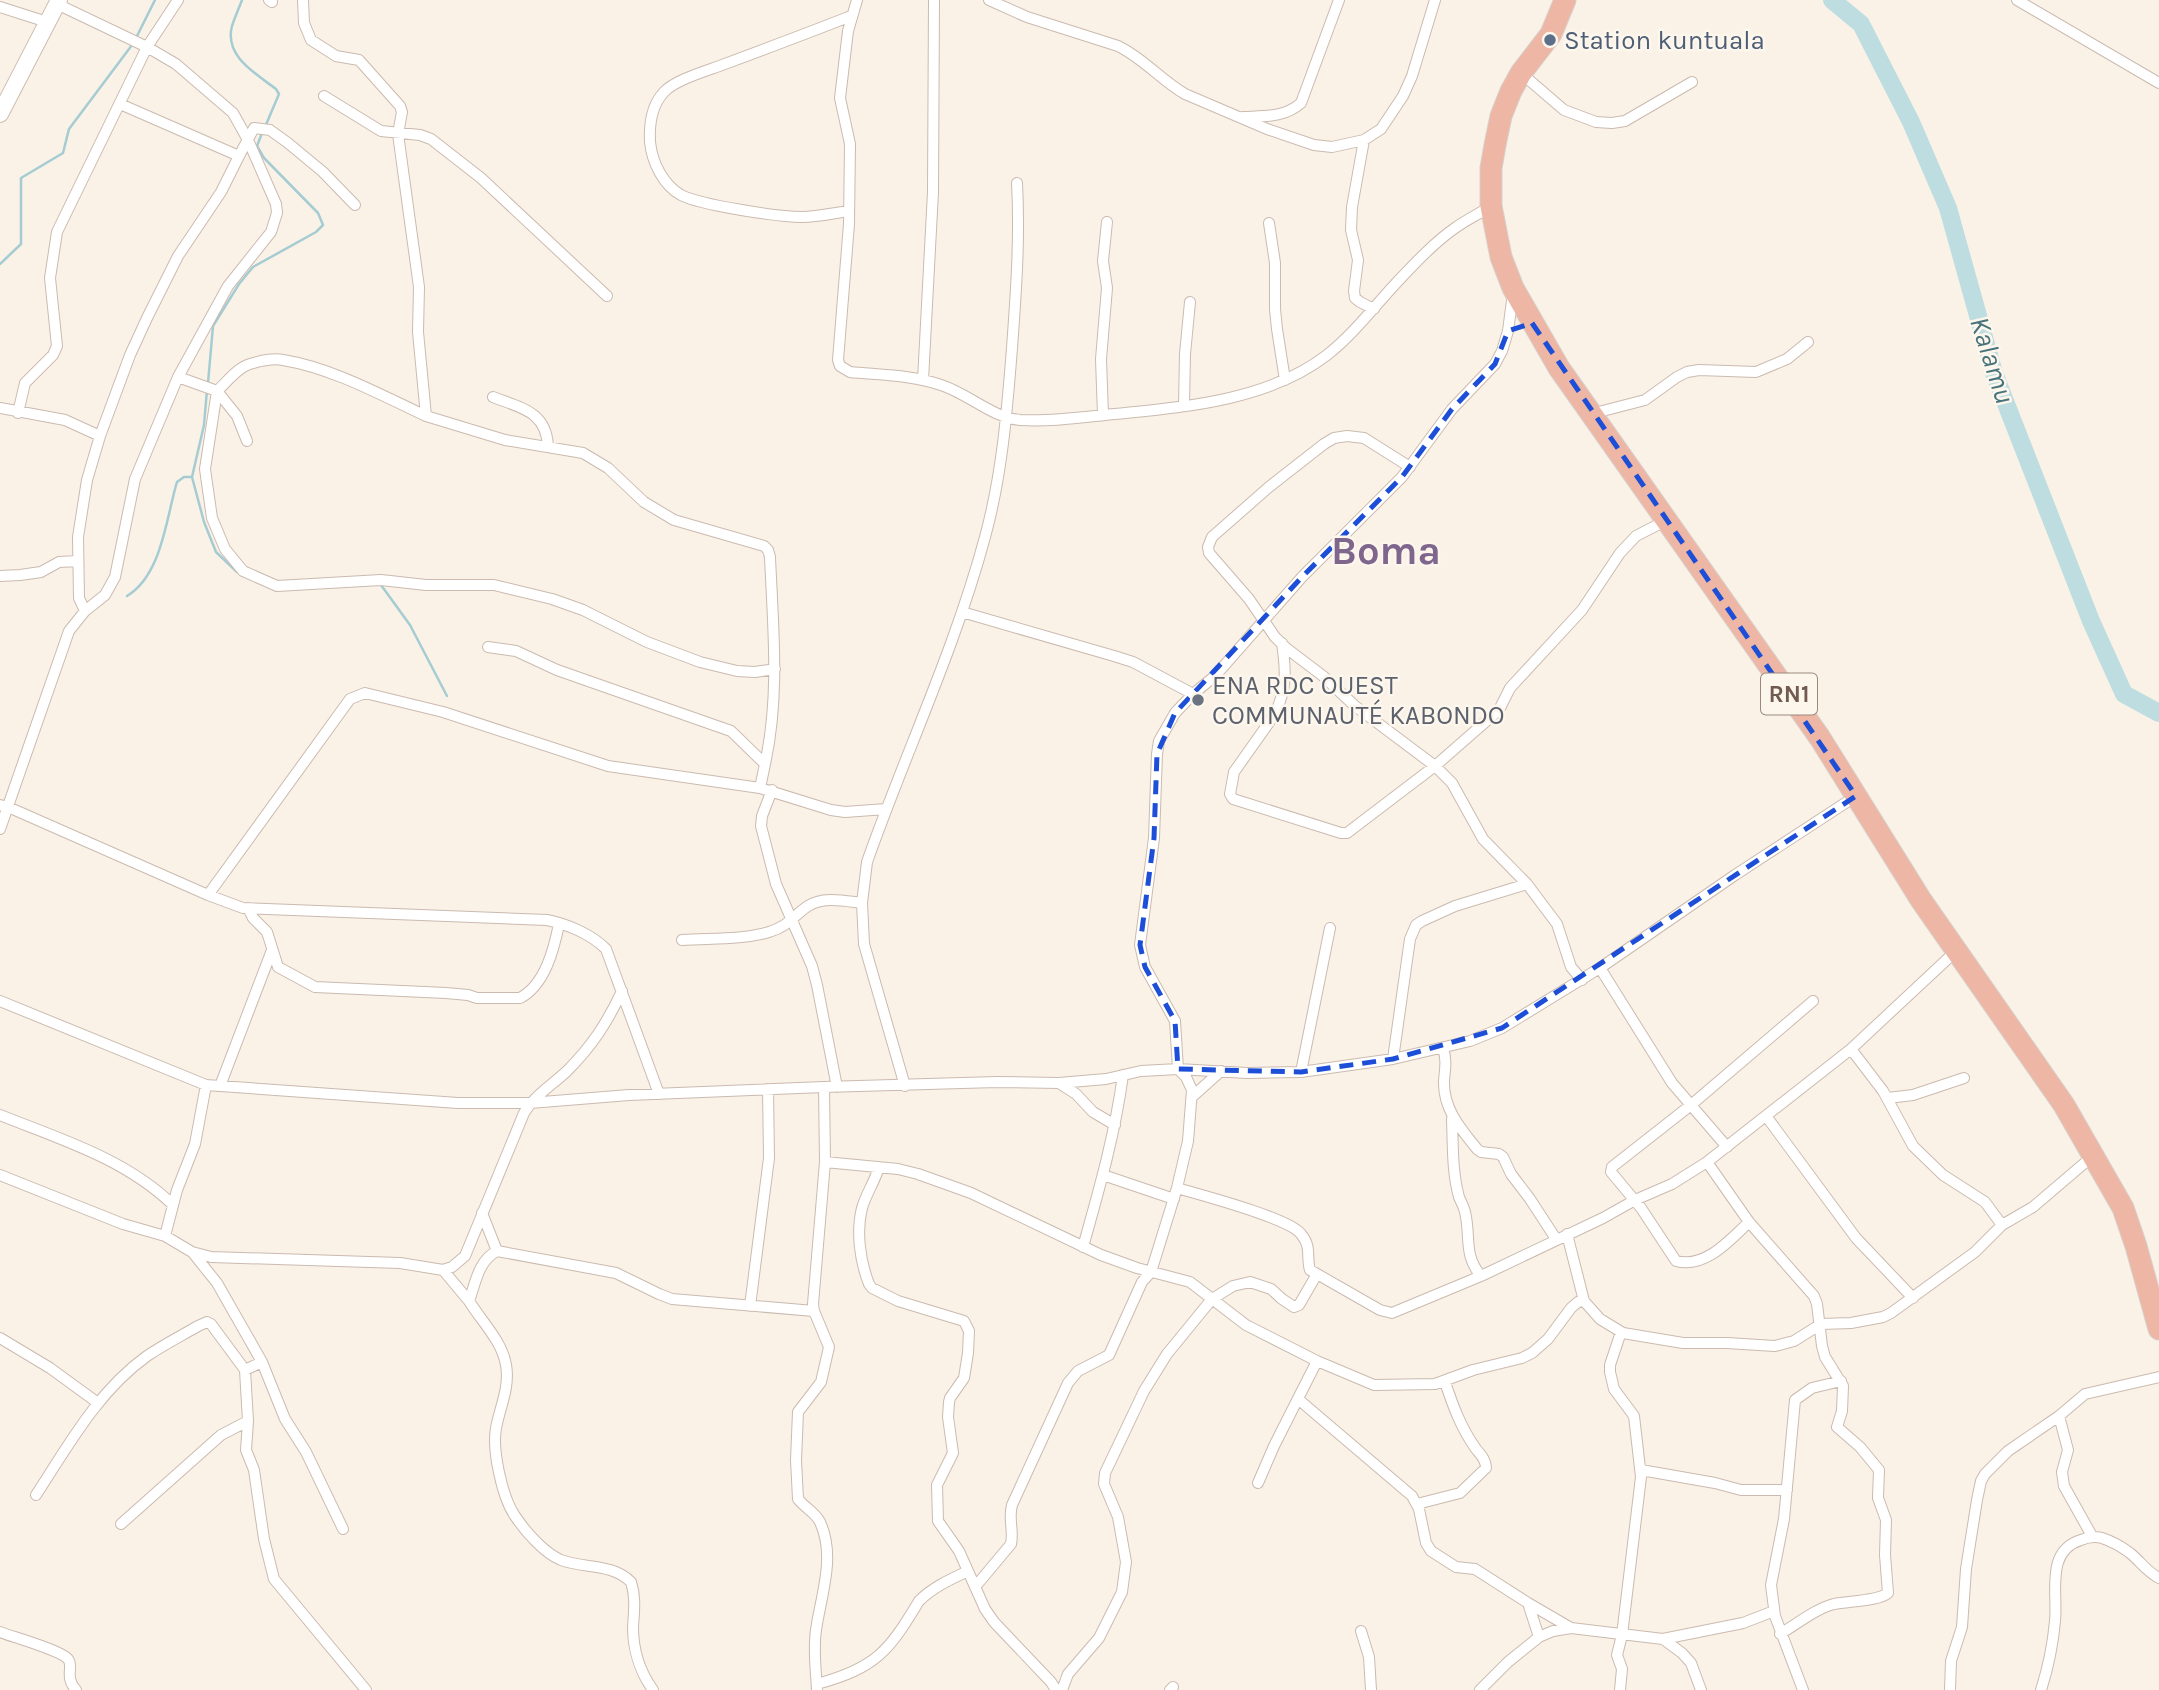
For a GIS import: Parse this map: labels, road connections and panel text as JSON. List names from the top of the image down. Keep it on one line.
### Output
{"streets":{"highway":["RN1"]},"districts":["Boma"],"water":["Kalamu"],"places":["Station kuntuala","ENA RDC OUEST COMMUNAUTÉ KABONDO"]}
